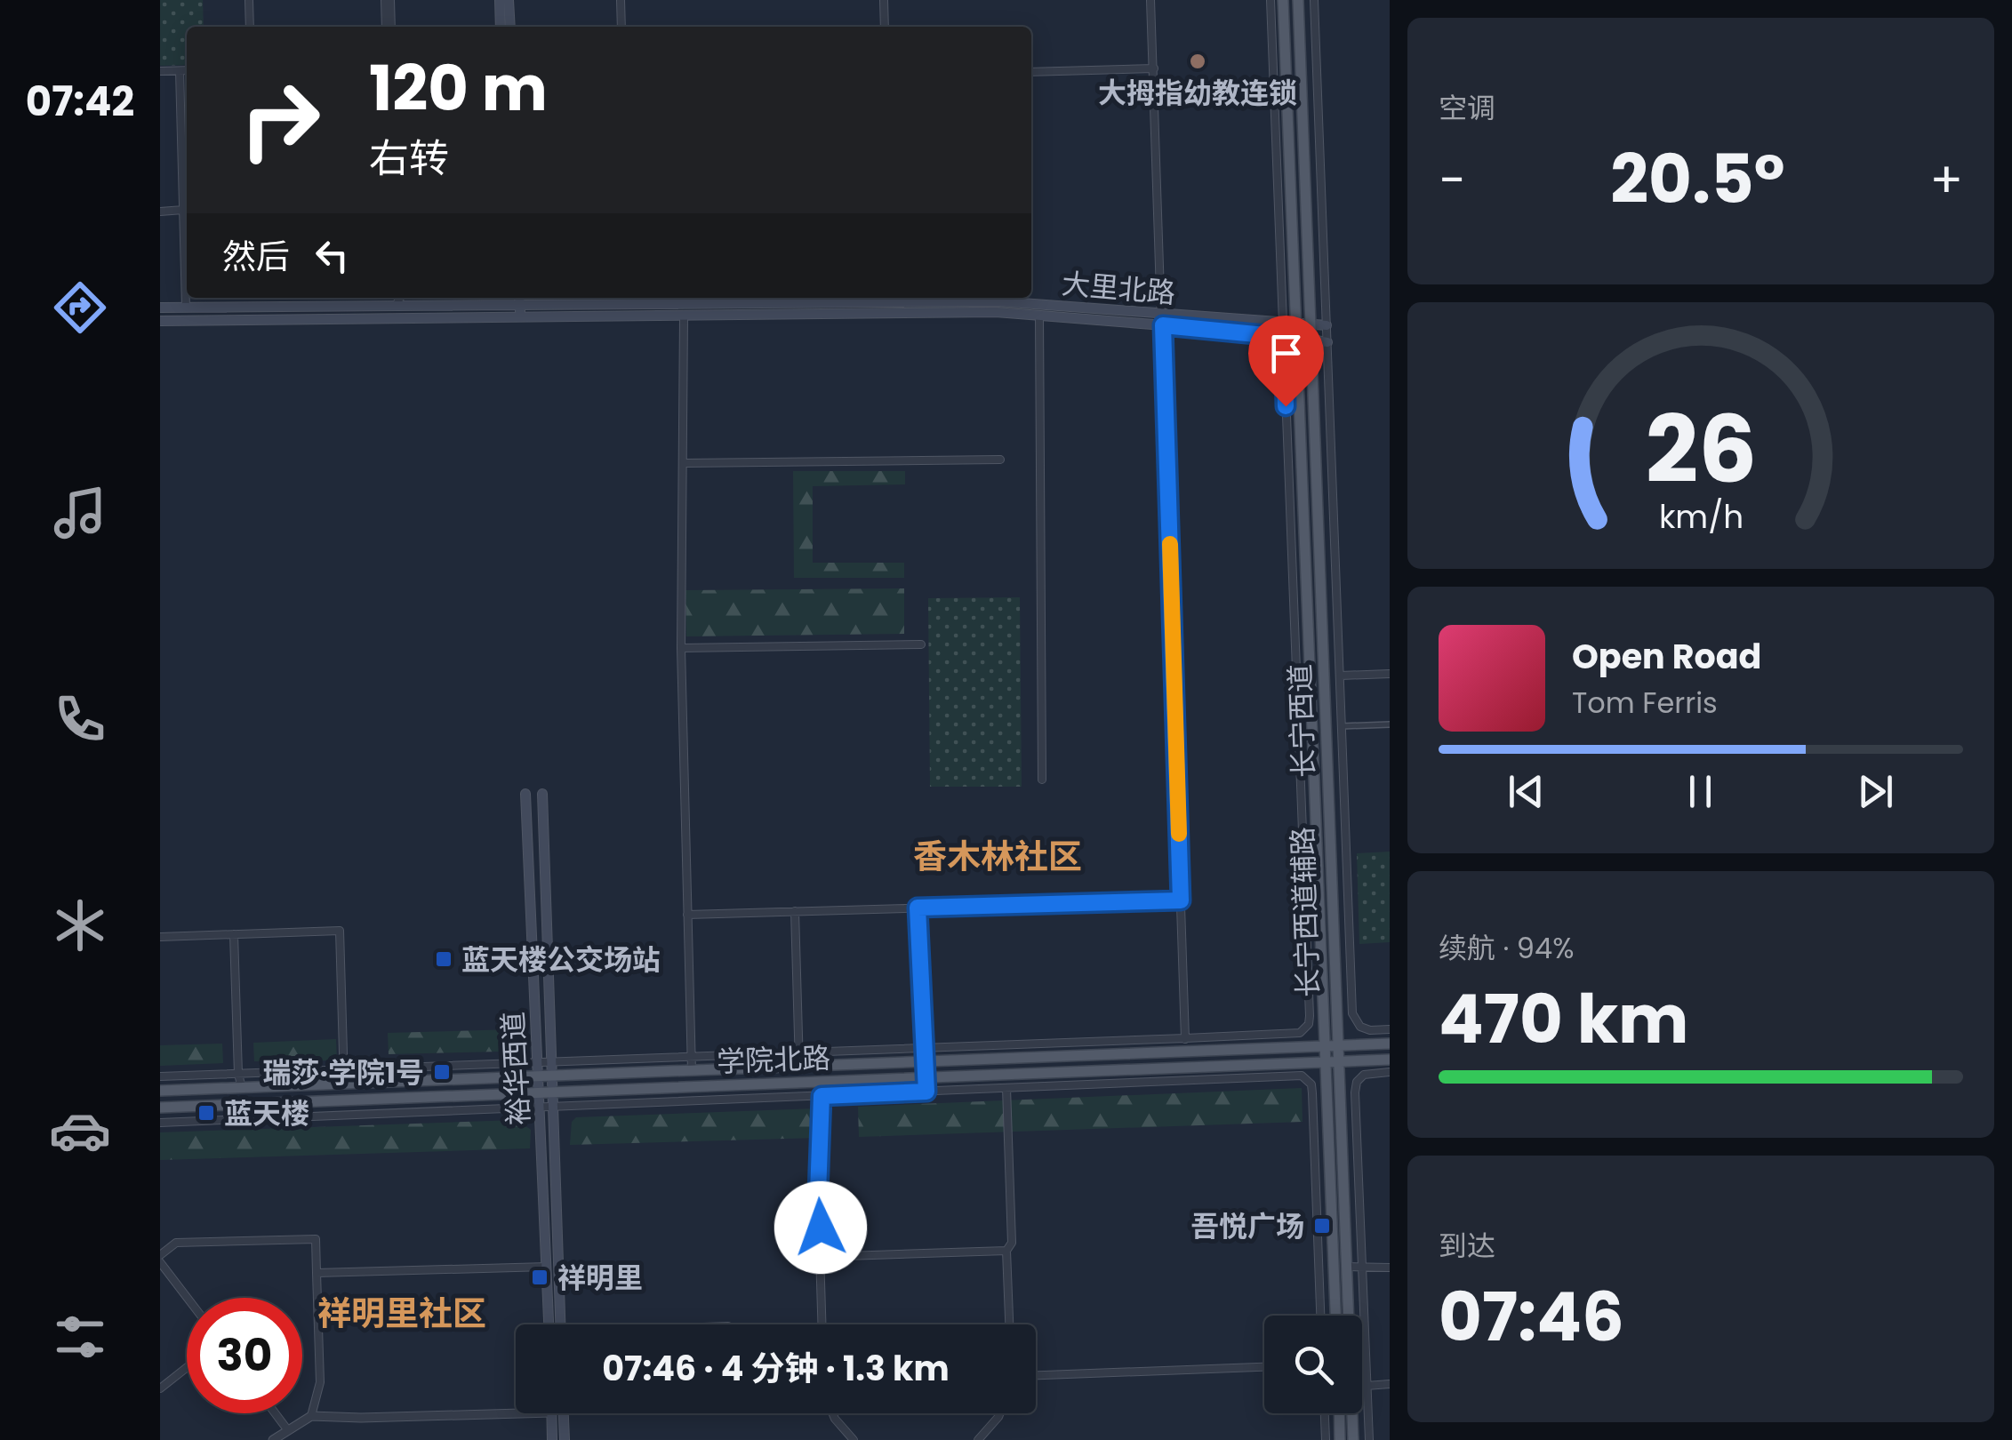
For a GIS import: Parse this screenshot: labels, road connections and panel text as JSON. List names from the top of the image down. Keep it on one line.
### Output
{"streets":{"main road":["大里北路","长宁西道","学院北路","裕华西道"],"street":["长宁西道辅路"]},"crossings":[["大里北路","长宁西道"],["大里北路","长宁西道辅路"],["长宁西道","长宁西道辅路"],["长宁西道","学院北路"],["学院北路","裕华西道"]],"districts":["香木林社区","祥明里社区"],"places":{"other":["大拇指幼教连锁"],"transit":["蓝天楼公交场站","瑞莎·学院1号","蓝天楼","吾悦广场","祥明里"]},"page":{"tabs":"07:42","tile":["空调",["续航 · 94%","470 km"],["到达","07:46"]],"turn":["120 m","右转"],"heat":["−","20.5°","+"],"then":"然后","song":["Open Road","Tom Ferris"],"limit":"30","trip":"07:46 · 4 分钟 · 1.3 km","gauge":["26","km/h"]}}
